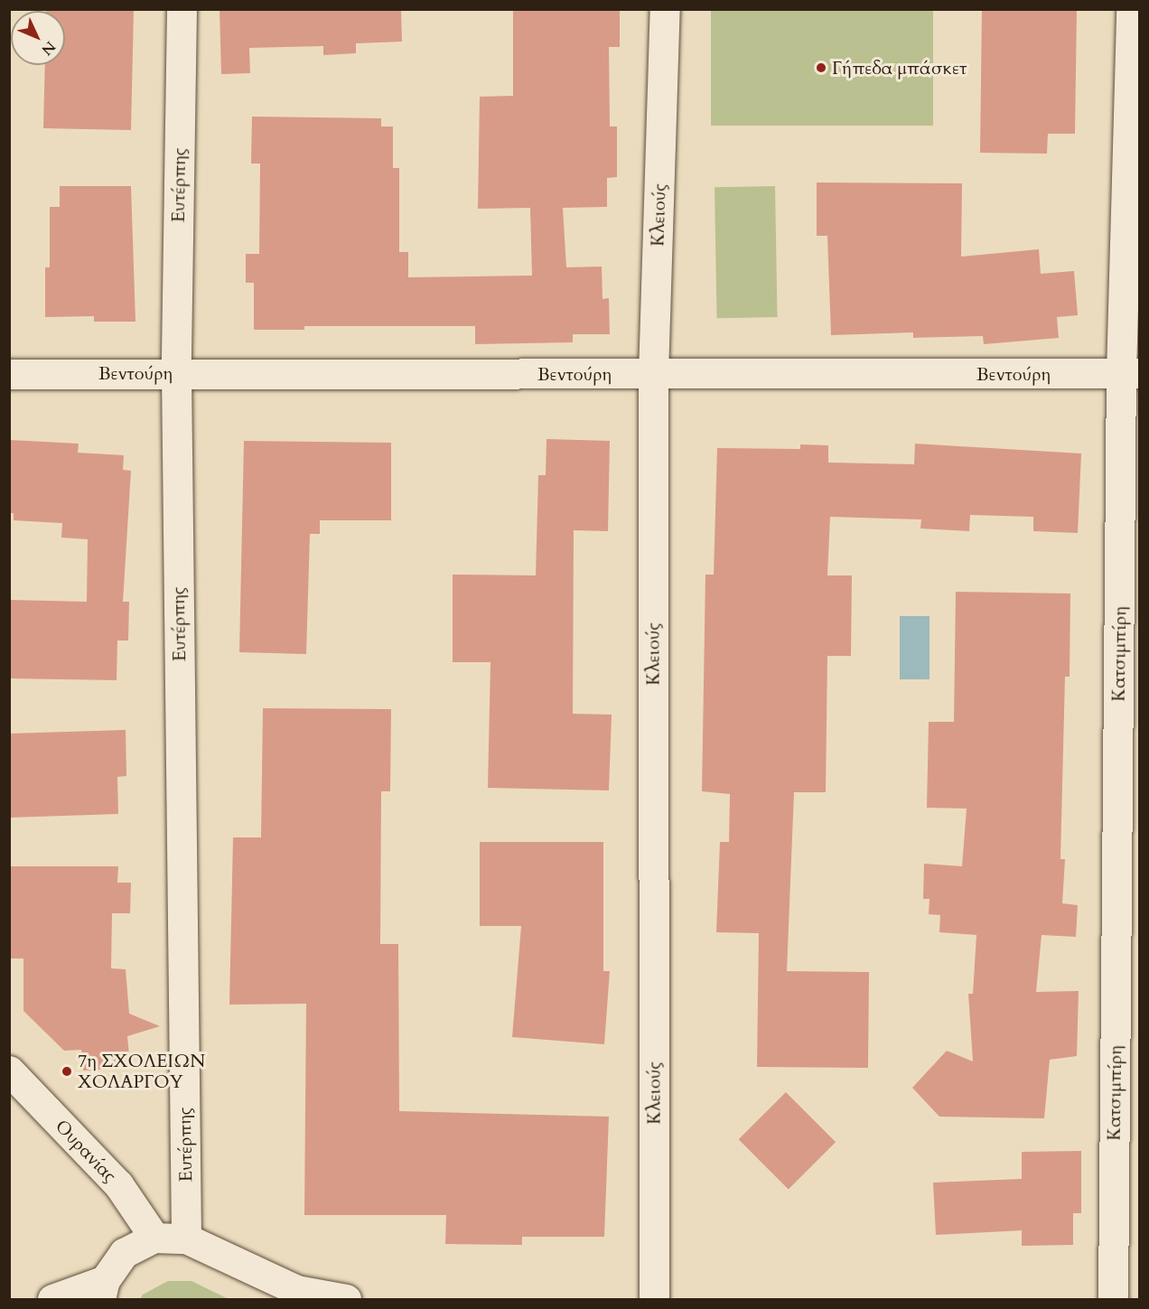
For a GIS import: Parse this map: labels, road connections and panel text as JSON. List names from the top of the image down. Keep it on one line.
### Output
{"streets":{"street":["Ευτέρπης","Κλειούς","Βεντούρη","Κατσιμπίρη","Ουρανίας"]},"crossings":[["Ευτέρπης","Βεντούρη"],["Κλειούς","Βεντούρη"],["Βεντούρη","Κατσιμπίρη"]],"places":["Γήπεδα μπάσκετ","7η ΣΧΟΛΕΙΩΝ ΧΟΛΑΡΓΟΥ"],"north":"bottom right"}
